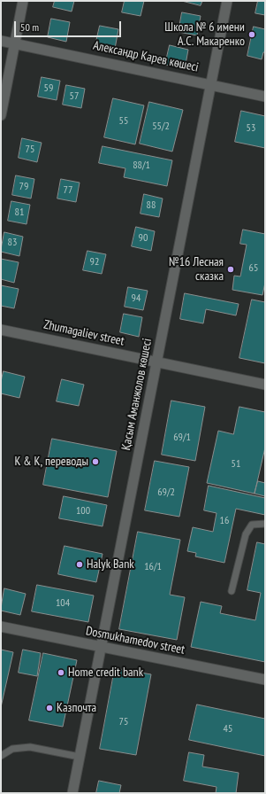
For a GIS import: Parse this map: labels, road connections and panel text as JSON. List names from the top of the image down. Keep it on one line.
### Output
{"streets":{"street":["Александр Карев көшесі","Zhumagaliev street","Қасым Аманжолов көшесі","Dosmukhamedov street"]},"crossings":[["Александр Карев көшесі","Қасым Аманжолов көшесі"],["Zhumagaliev street","Қасым Аманжолов көшесі"],["Қасым Аманжолов көшесі","Dosmukhamedov street"]],"places":["Школа № 6 имени А.С. Макаренко","№16 Лесная сказка","K & K, переводы","Halyk Bank","Home credit bank","Казпочта"],"house_numbers":["59","57","55","55/2","53","75","88/1","79","77","88","81","90","83","92","65","94","69/1","51","69/2","100","16","16/1","104","75","45"],"scale_bar":"50 m"}
